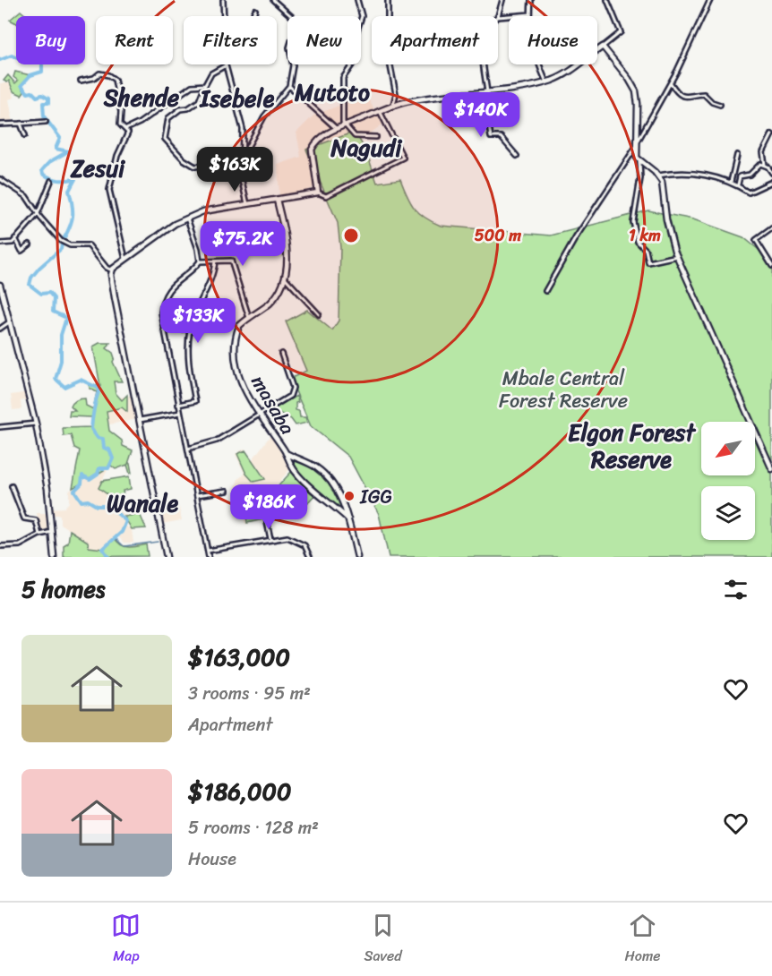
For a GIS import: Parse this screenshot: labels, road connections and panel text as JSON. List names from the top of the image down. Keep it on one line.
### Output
{"streets":{"street":["masaba"]},"districts":["Mutoto","Shende","Isebele","Nagudi","Zesui","Elgon Forest Reserve","Wanale"],"parks":["Mbale Central Forest Reserve"],"places":["IGG"],"north":"bottom left","page":{"chip":["Buy","Rent","Filters","New","Apartment","House"],"price":["$140K","$163K","$75.2K","$133K","$186K"],"heading":"5 homes","list":[{"name":"$163,000","note":"3 rooms · 95 m² · Apartment"},{"name":"$186,000","note":"5 rooms · 128 m² · House"}],"tabs":["Map","Saved","Home"]},"rings":["500 m","1 km"]}
